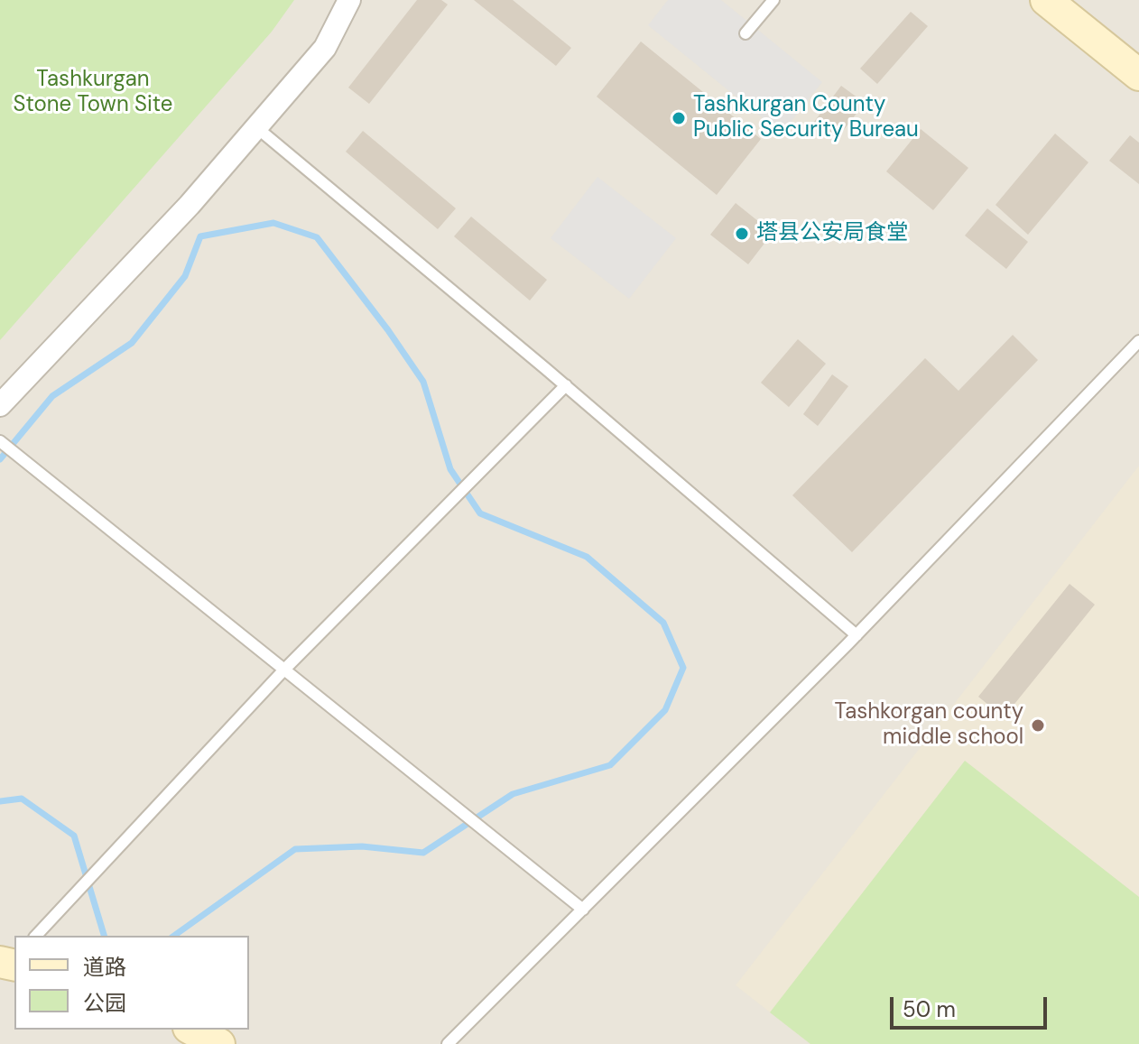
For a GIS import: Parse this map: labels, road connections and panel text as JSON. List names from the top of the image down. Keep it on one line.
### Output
{"parks":["Tashkurgan Stone Town Site"],"places":["Tashkurgan County Public Security Bureau","塔县公安局食堂","Tashkorgan county middle school"],"legend":["道路","公园"],"scale_bar":"50 m"}
